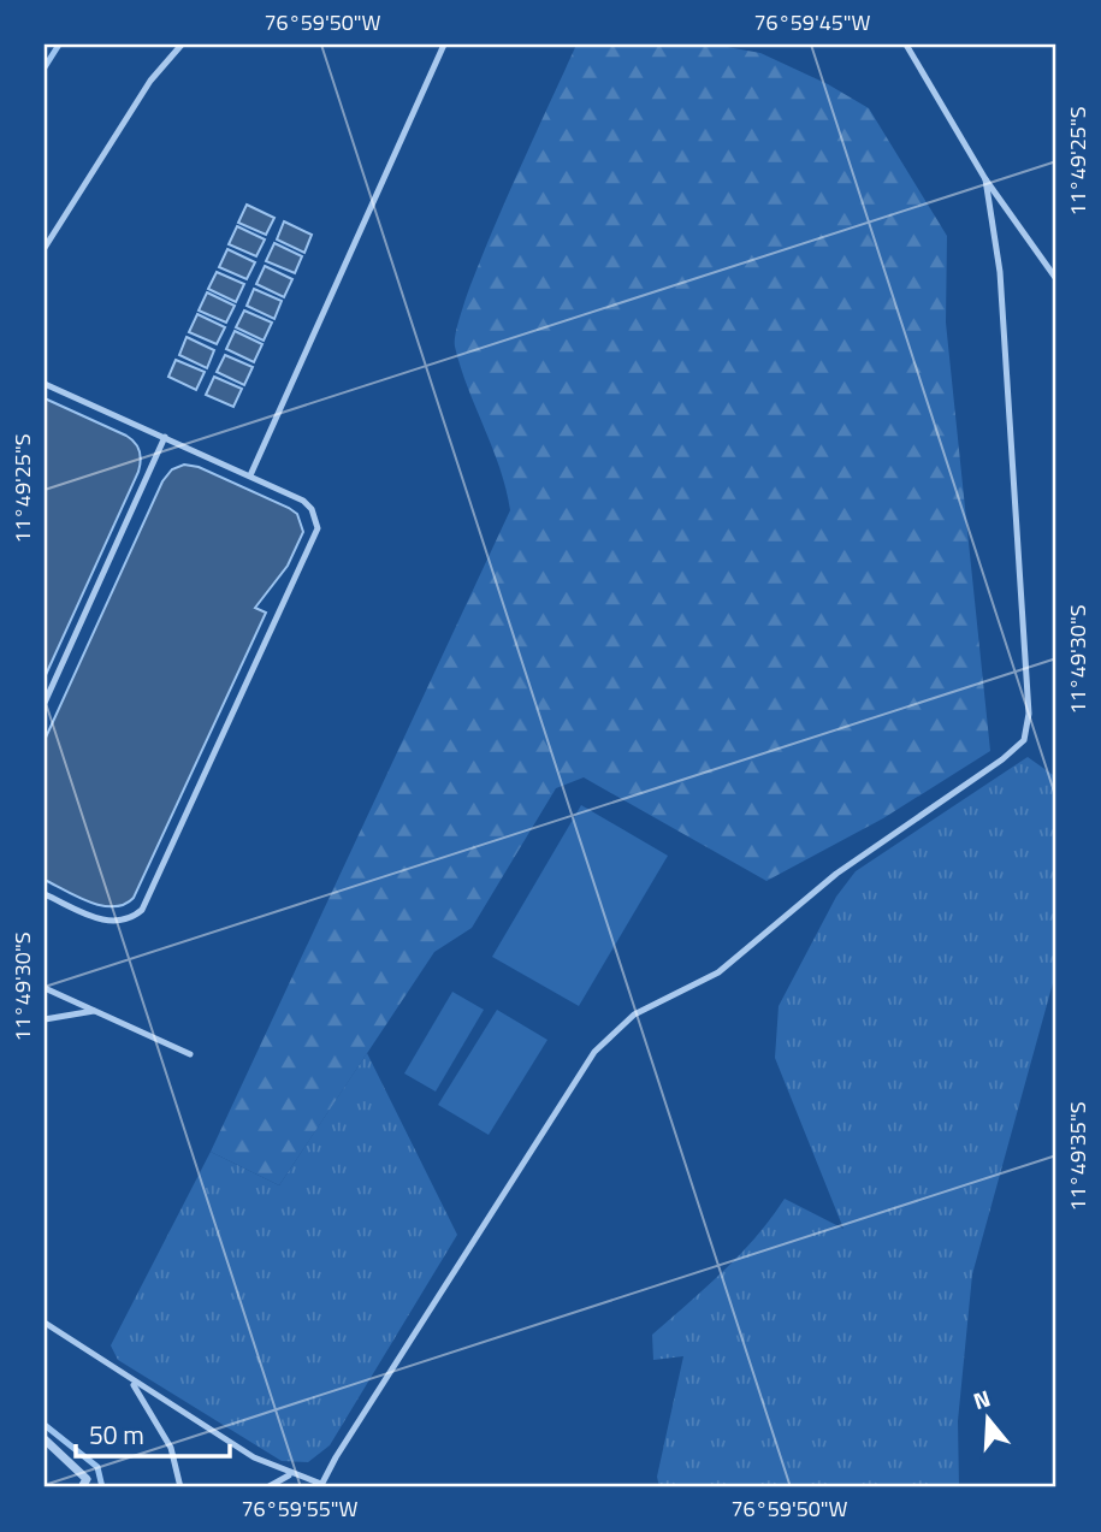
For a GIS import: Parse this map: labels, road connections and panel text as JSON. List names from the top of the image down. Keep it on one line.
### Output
{"scale_bar":"50 m","north":"top","coordinates":["76°59'50\"W","76°59'45\"W","11°49'25\"S","11°49'30\"S","11°49'35\"S","76°59'55\"W"]}
